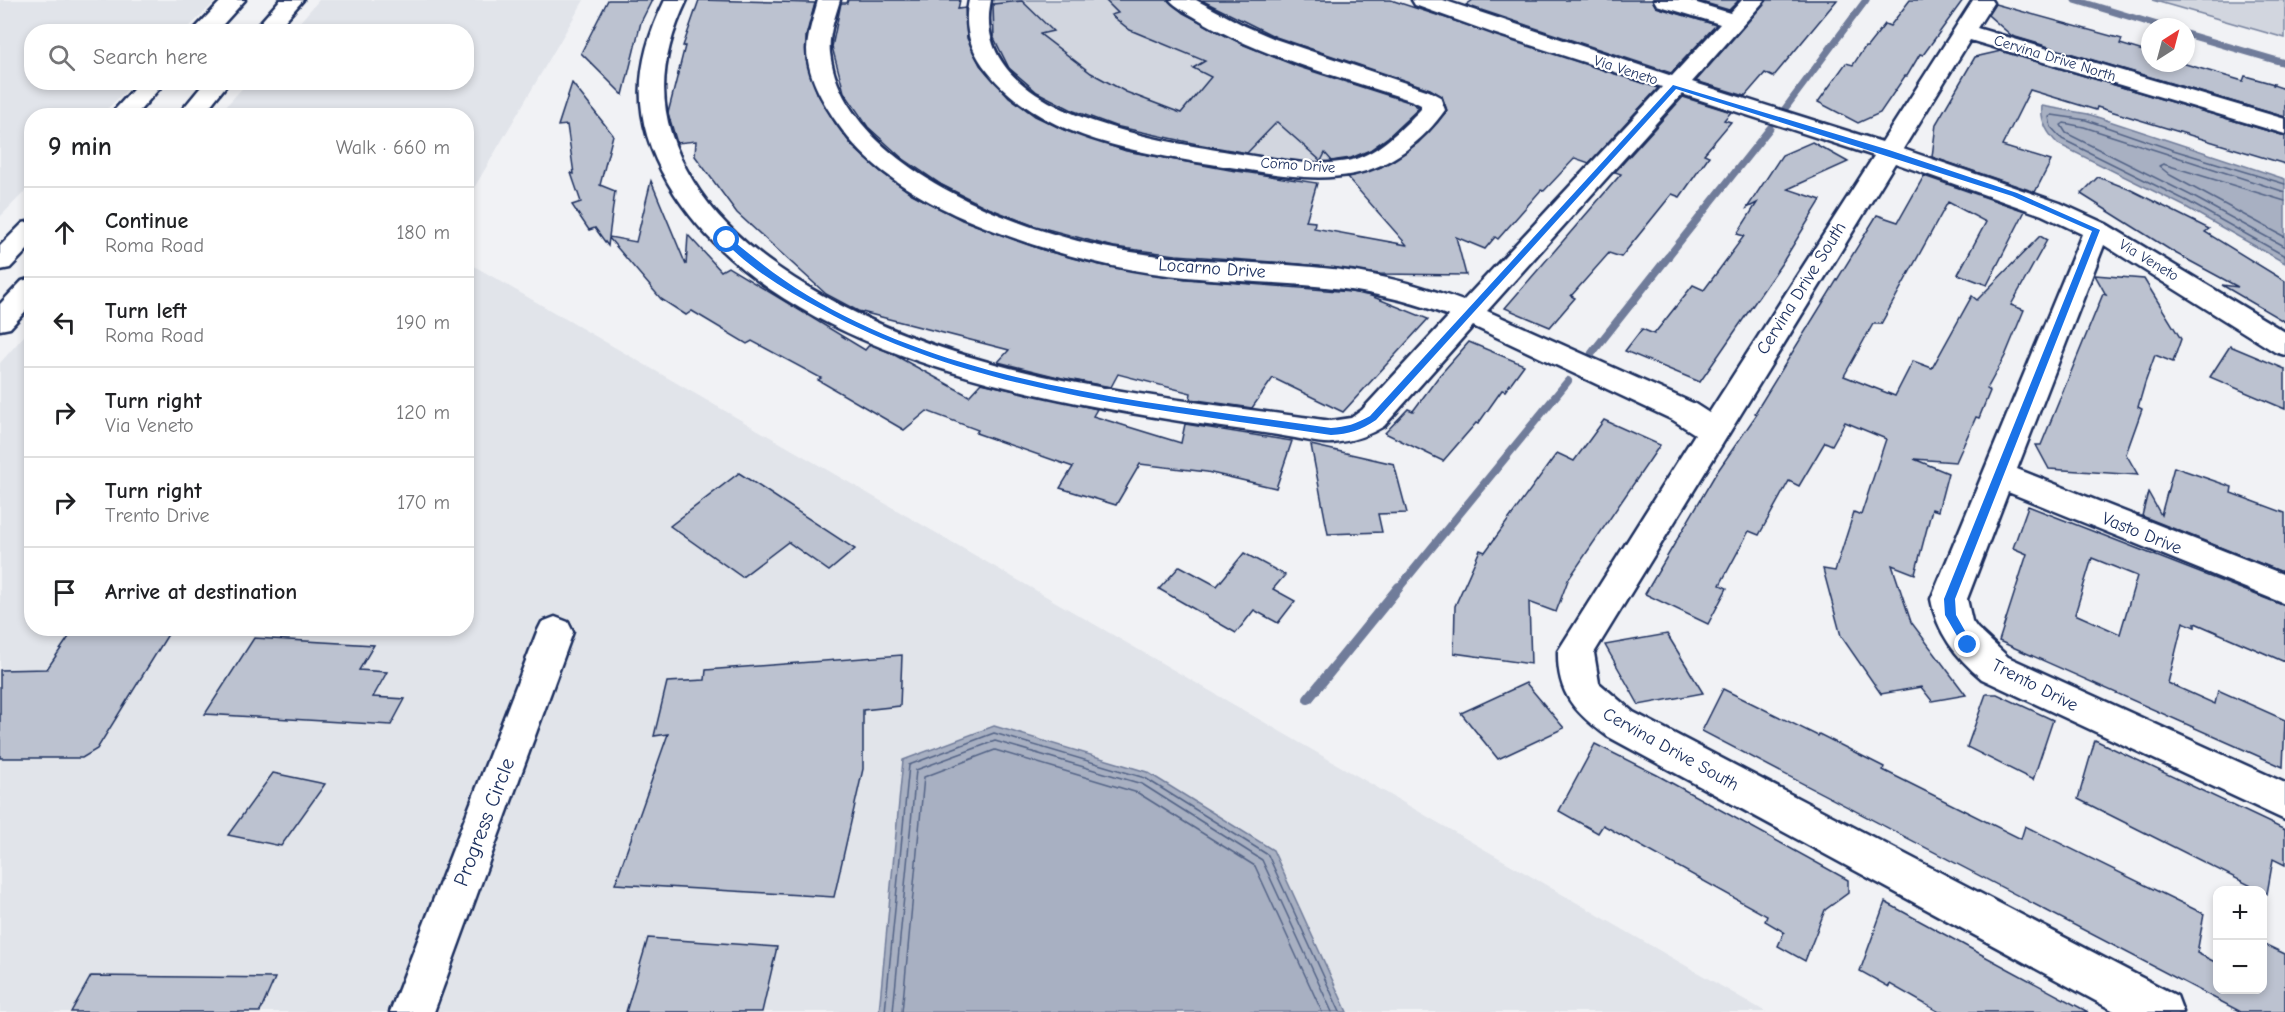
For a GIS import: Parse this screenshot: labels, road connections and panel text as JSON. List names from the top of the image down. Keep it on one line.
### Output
{"streets":{"street":["Cervina Drive North","Via Veneto","Como Drive","Locarno Drive","Cervina Drive South","Vasto Drive","Trento Drive","Progress Circle"]},"crossings":[["Via Veneto","Cervina Drive South"],["Via Veneto","Trento Drive"],["Locarno Drive","Cervina Drive South"],["Vasto Drive","Trento Drive"]],"north":"top right","page":{"search":"Search here","heading":["9 min","Walk · 660 m"],"list":[["Continue","Roma Road","180 m"],["Turn left","Roma Road","190 m"],["Turn right","Via Veneto","120 m"],["Turn right","Trento Drive","170 m"],"Arrive at destination"],"map_buttons":["+","−"]}}
